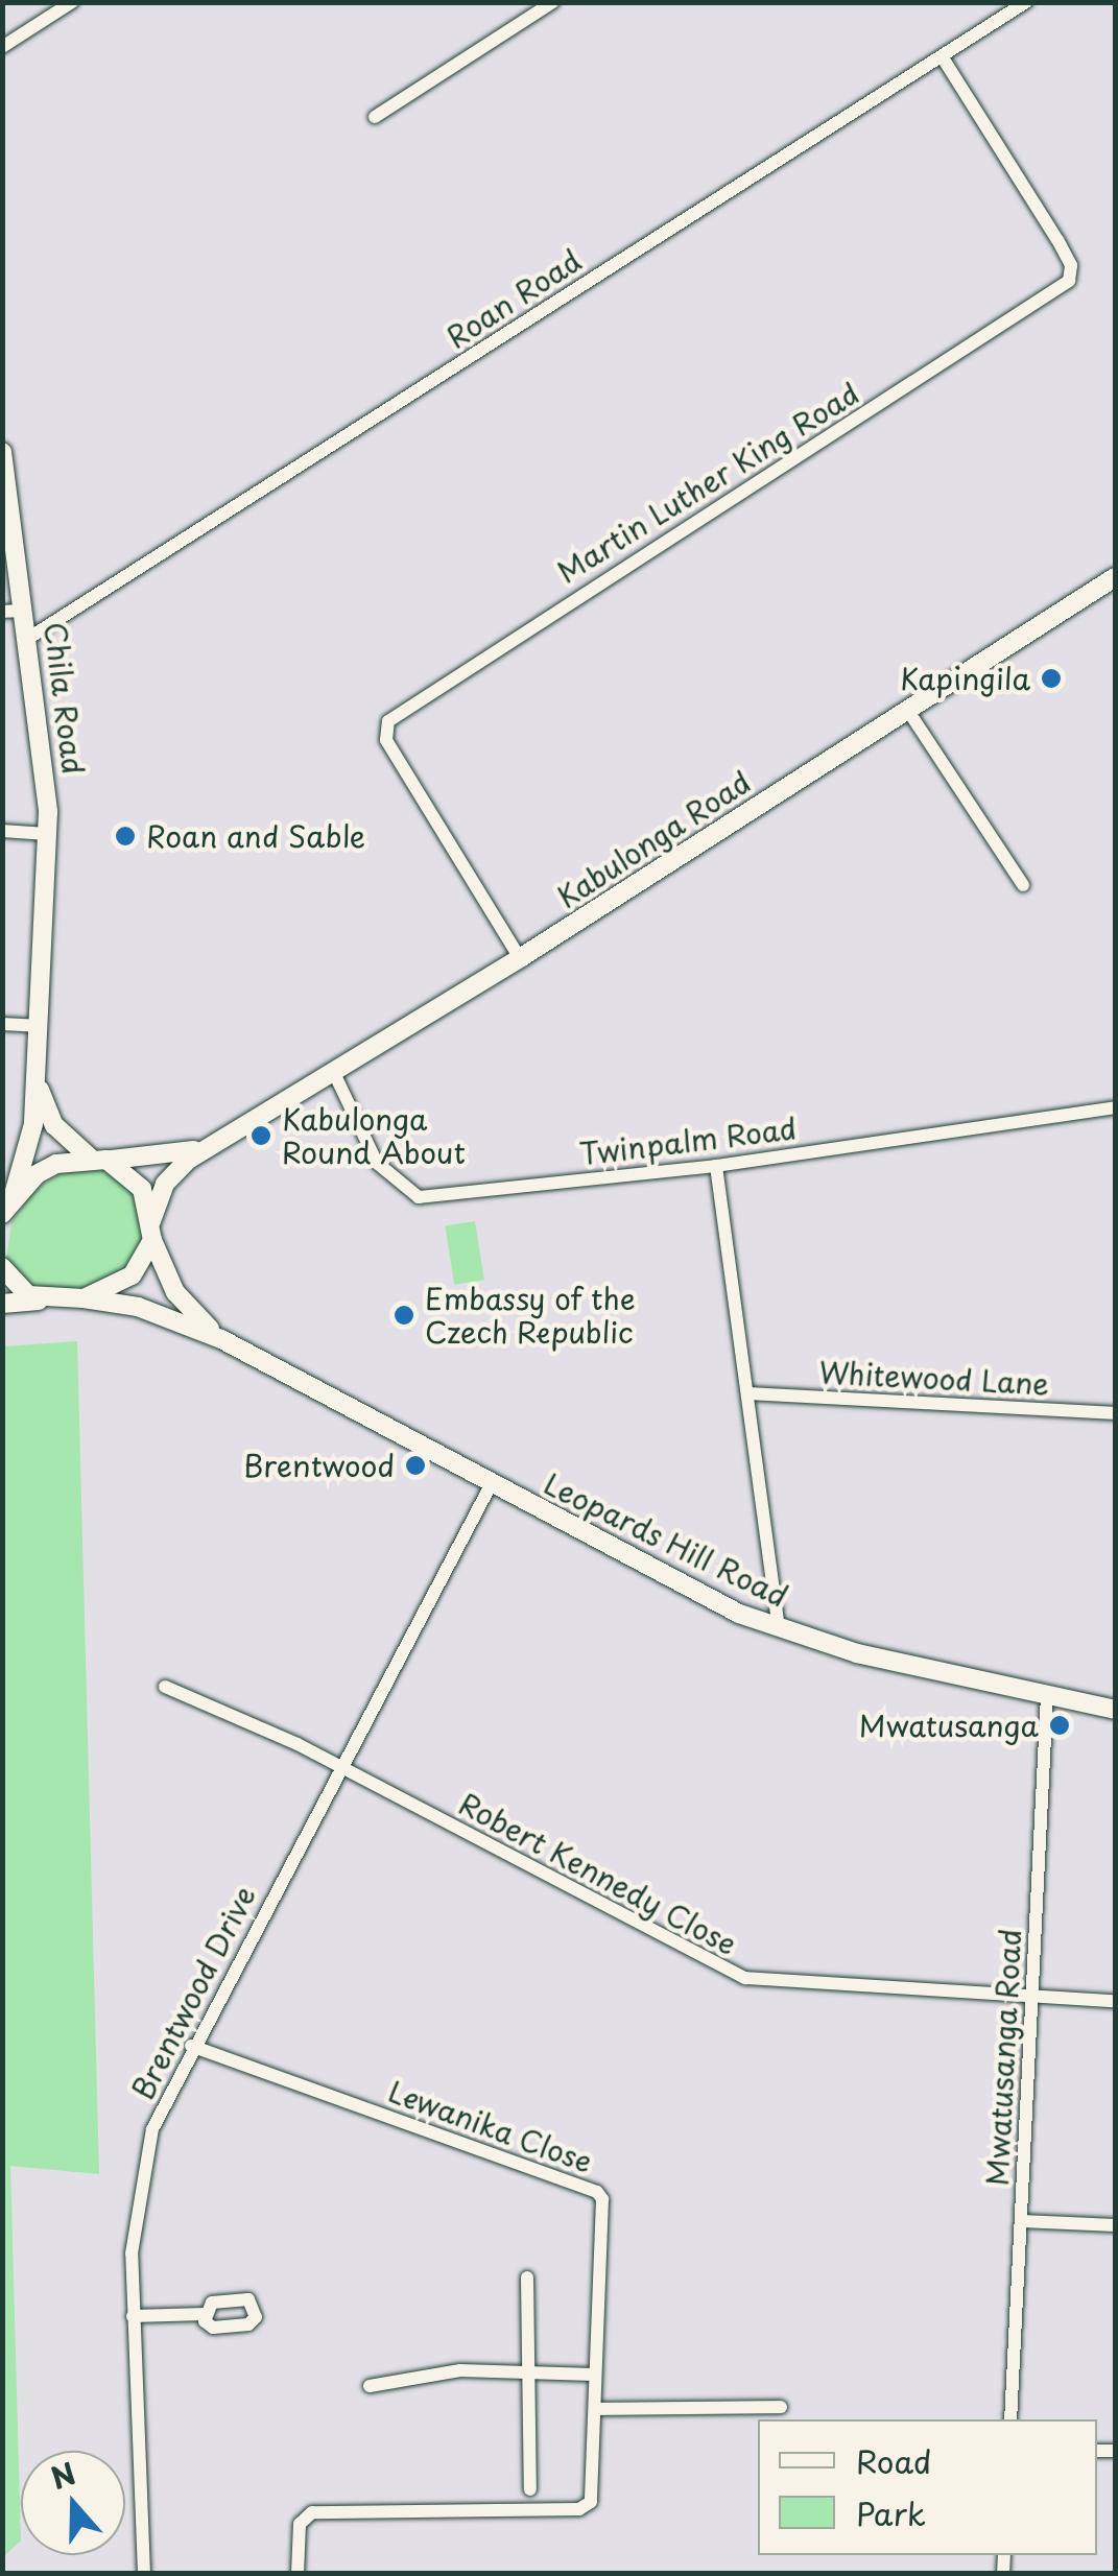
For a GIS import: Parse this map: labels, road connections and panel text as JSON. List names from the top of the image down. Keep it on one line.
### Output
{"streets":{"main road":["Chila Road","Kabulonga Road","Leopards Hill Road"],"street":["Roan Road","Martin Luther King Road","Twinpalm Road","Whitewood Lane","Robert Kennedy Close","Brentwood Drive","Mwatusanga Road","Lewanika Close"]},"crossings":[["Roan Road","Martin Luther King Road"],["Roan Road","Chila Road"],["Martin Luther King Road","Kabulonga Road"],["Chila Road","Kabulonga Road"],["Chila Road","Leopards Hill Road"],["Kabulonga Road","Twinpalm Road"],["Kabulonga Road","Leopards Hill Road"],["Leopards Hill Road","Brentwood Drive"],["Leopards Hill Road","Mwatusanga Road"],["Robert Kennedy Close","Brentwood Drive"],["Robert Kennedy Close","Mwatusanga Road"],["Brentwood Drive","Lewanika Close"]],"places":["Kapingila","Roan and Sable","Kabulonga Round About","Embassy of the Czech Republic","Brentwood","Mwatusanga"],"legend":["Road","Park"],"north":"top"}
